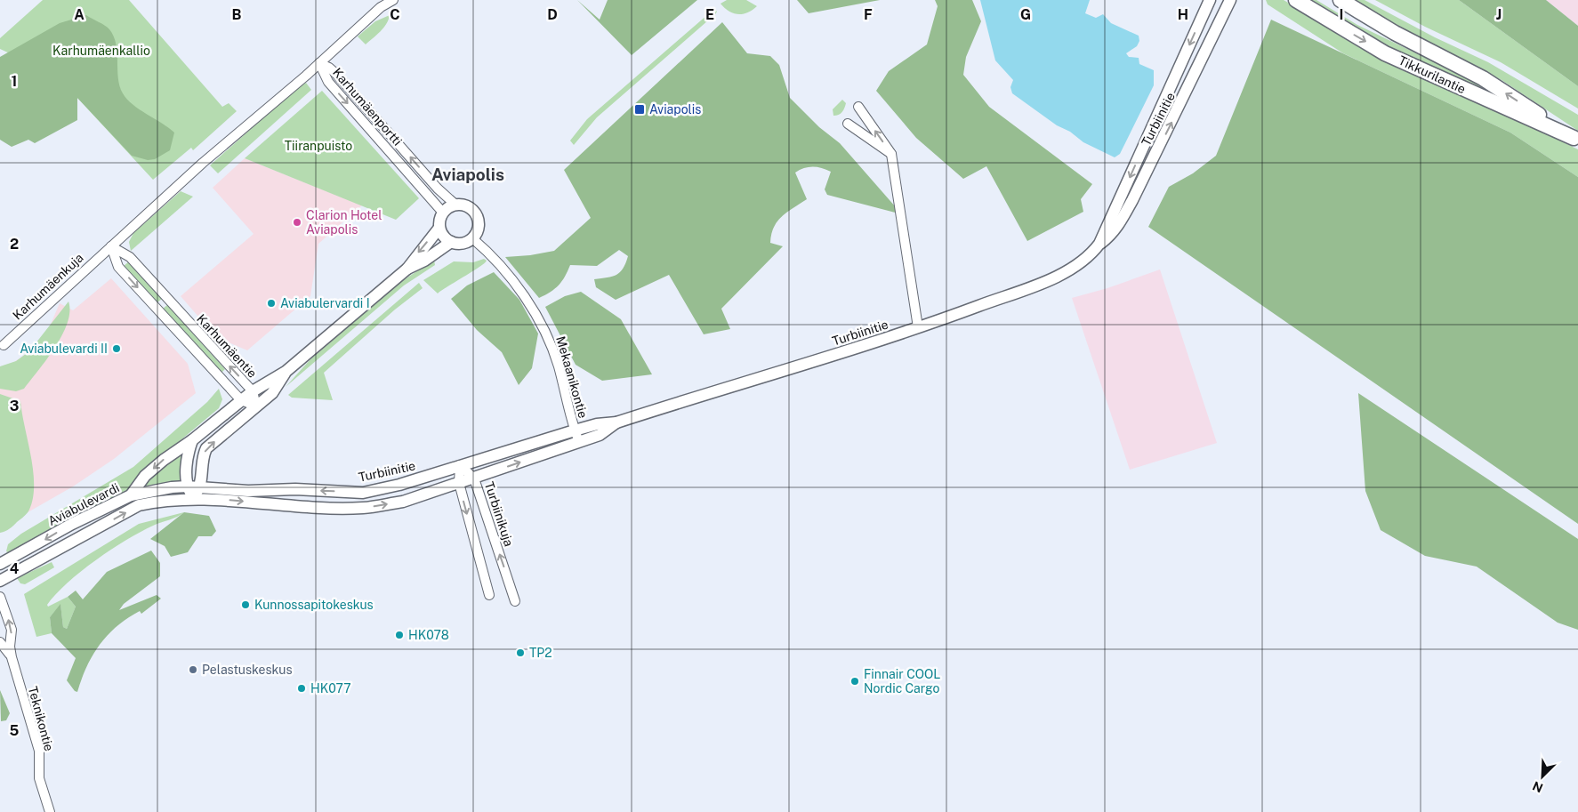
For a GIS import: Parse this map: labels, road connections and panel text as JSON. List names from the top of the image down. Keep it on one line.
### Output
{"streets":{"main road":["Tikkurilantie"],"street":["Karhumäenportti","Turbiinitie","Karhumäenkuja","Karhumäentie","Mekaanikontie","Aviabulevardi","Turbiinikuja","Teknikontie"]},"crossings":[["Karhumäenportti","Mekaanikontie"],["Karhumäenportti","Aviabulevardi"],["Turbiinitie","Mekaanikontie"],["Turbiinitie","Aviabulevardi"],["Turbiinitie","Turbiinikuja"],["Karhumäenkuja","Karhumäentie"],["Karhumäentie","Aviabulevardi"],["Mekaanikontie","Aviabulevardi"]],"districts":["Aviapolis"],"parks":["Karhumäenkallio","Tiiranpuisto"],"places":{"transit":["Aviapolis"],"other":["Clarion Hotel Aviapolis","Aviabulervardi I","Aviabulevardi II","Kunnossapitokeskus","HK078","TP2","Pelastuskeskus","Finnair COOL Nordic Cargo","HK077"]},"north":"bottom left","grid":{"columns":["A","B","C","D","E","F","G","H","I","J"],"rows":["1","2","3","4","5"]}}
